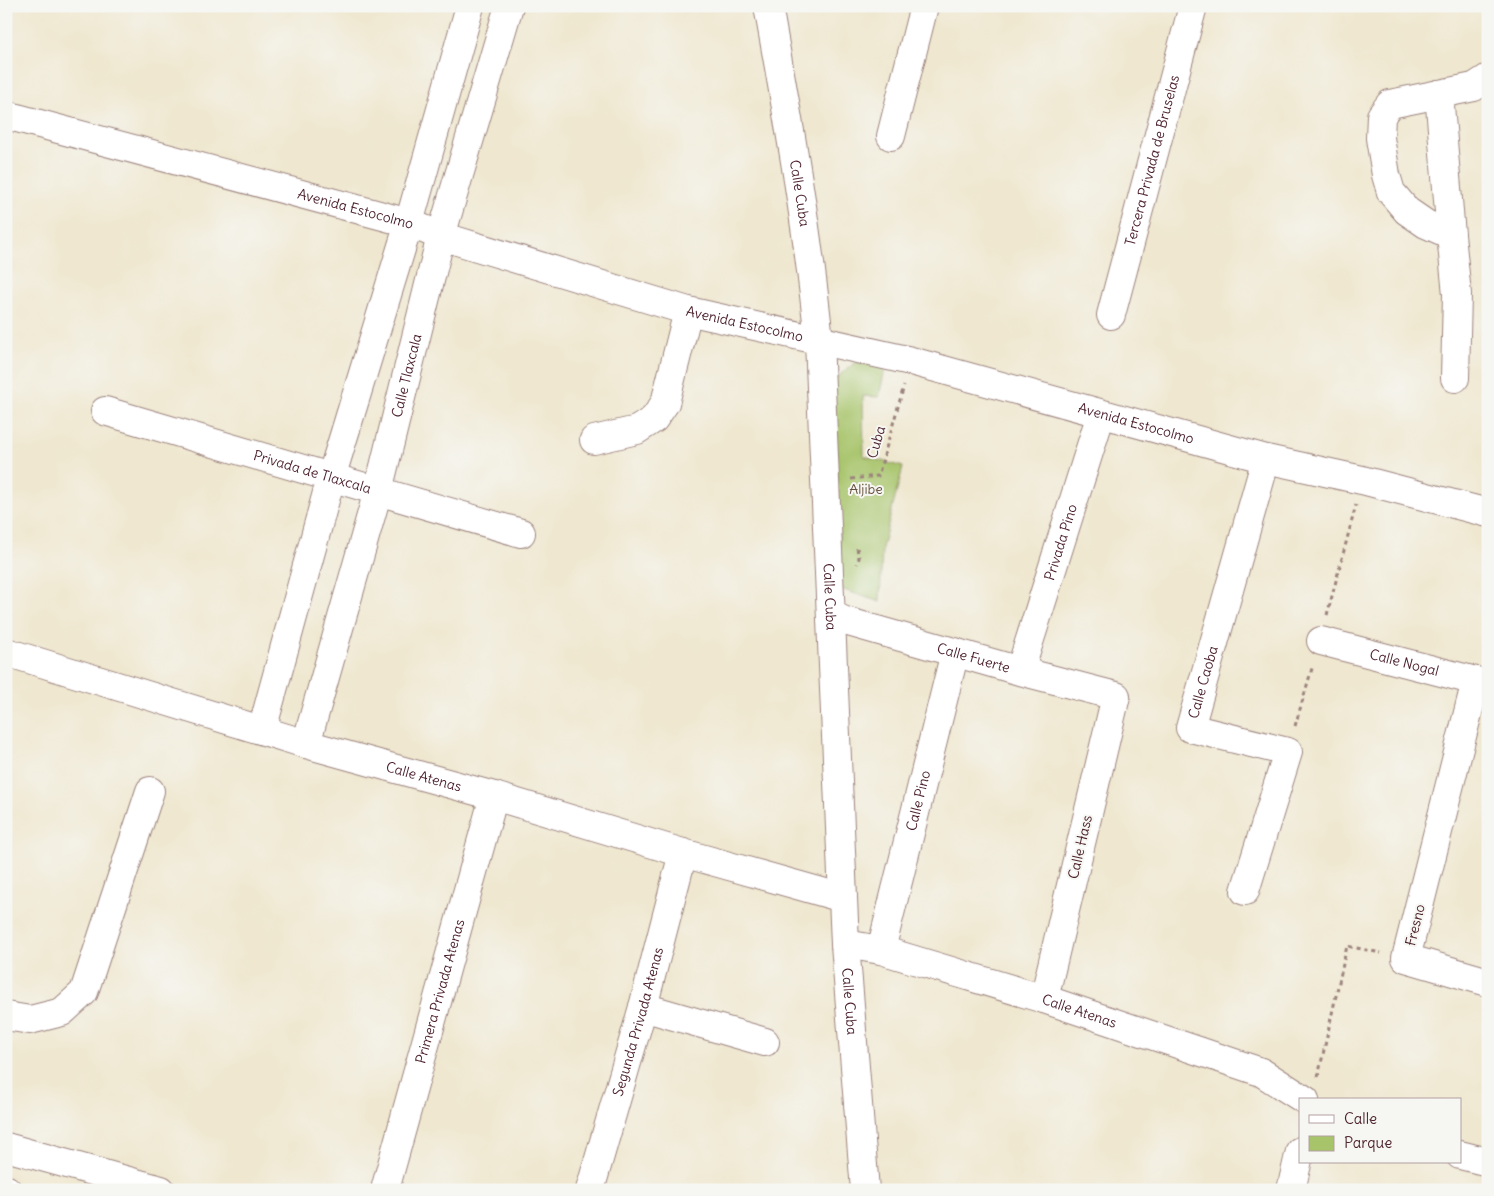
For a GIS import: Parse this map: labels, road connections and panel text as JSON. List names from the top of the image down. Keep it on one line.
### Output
{"streets":{"street":["Tercera Privada de Bruselas","Calle Cuba","Avenida Estocolmo","Calle Tlaxcala","Privada de Tlaxcala","Privada Pino","Calle Fuerte","Calle Nogal","Calle Caoba","Calle Atenas","Calle Pino","Calle Hass","Fresno","Primera Privada Atenas","Segunda Privada Atenas"],"path":["Cuba"]},"crossings":[["Calle Cuba","Avenida Estocolmo"],["Calle Cuba","Calle Fuerte"],["Calle Cuba","Calle Atenas"],["Avenida Estocolmo","Calle Tlaxcala"],["Avenida Estocolmo","Cuba"],["Avenida Estocolmo","Privada Pino"],["Avenida Estocolmo","Calle Caoba"],["Calle Tlaxcala","Privada de Tlaxcala"],["Calle Tlaxcala","Calle Atenas"],["Privada Pino","Calle Fuerte"],["Calle Fuerte","Calle Pino"],["Calle Fuerte","Calle Hass"],["Calle Nogal","Fresno"],["Calle Atenas","Calle Pino"],["Calle Atenas","Calle Hass"],["Calle Atenas","Fresno"],["Calle Atenas","Primera Privada Atenas"],["Calle Atenas","Segunda Privada Atenas"]],"parks":["Aljibe"],"legend":["Calle","Parque"]}
